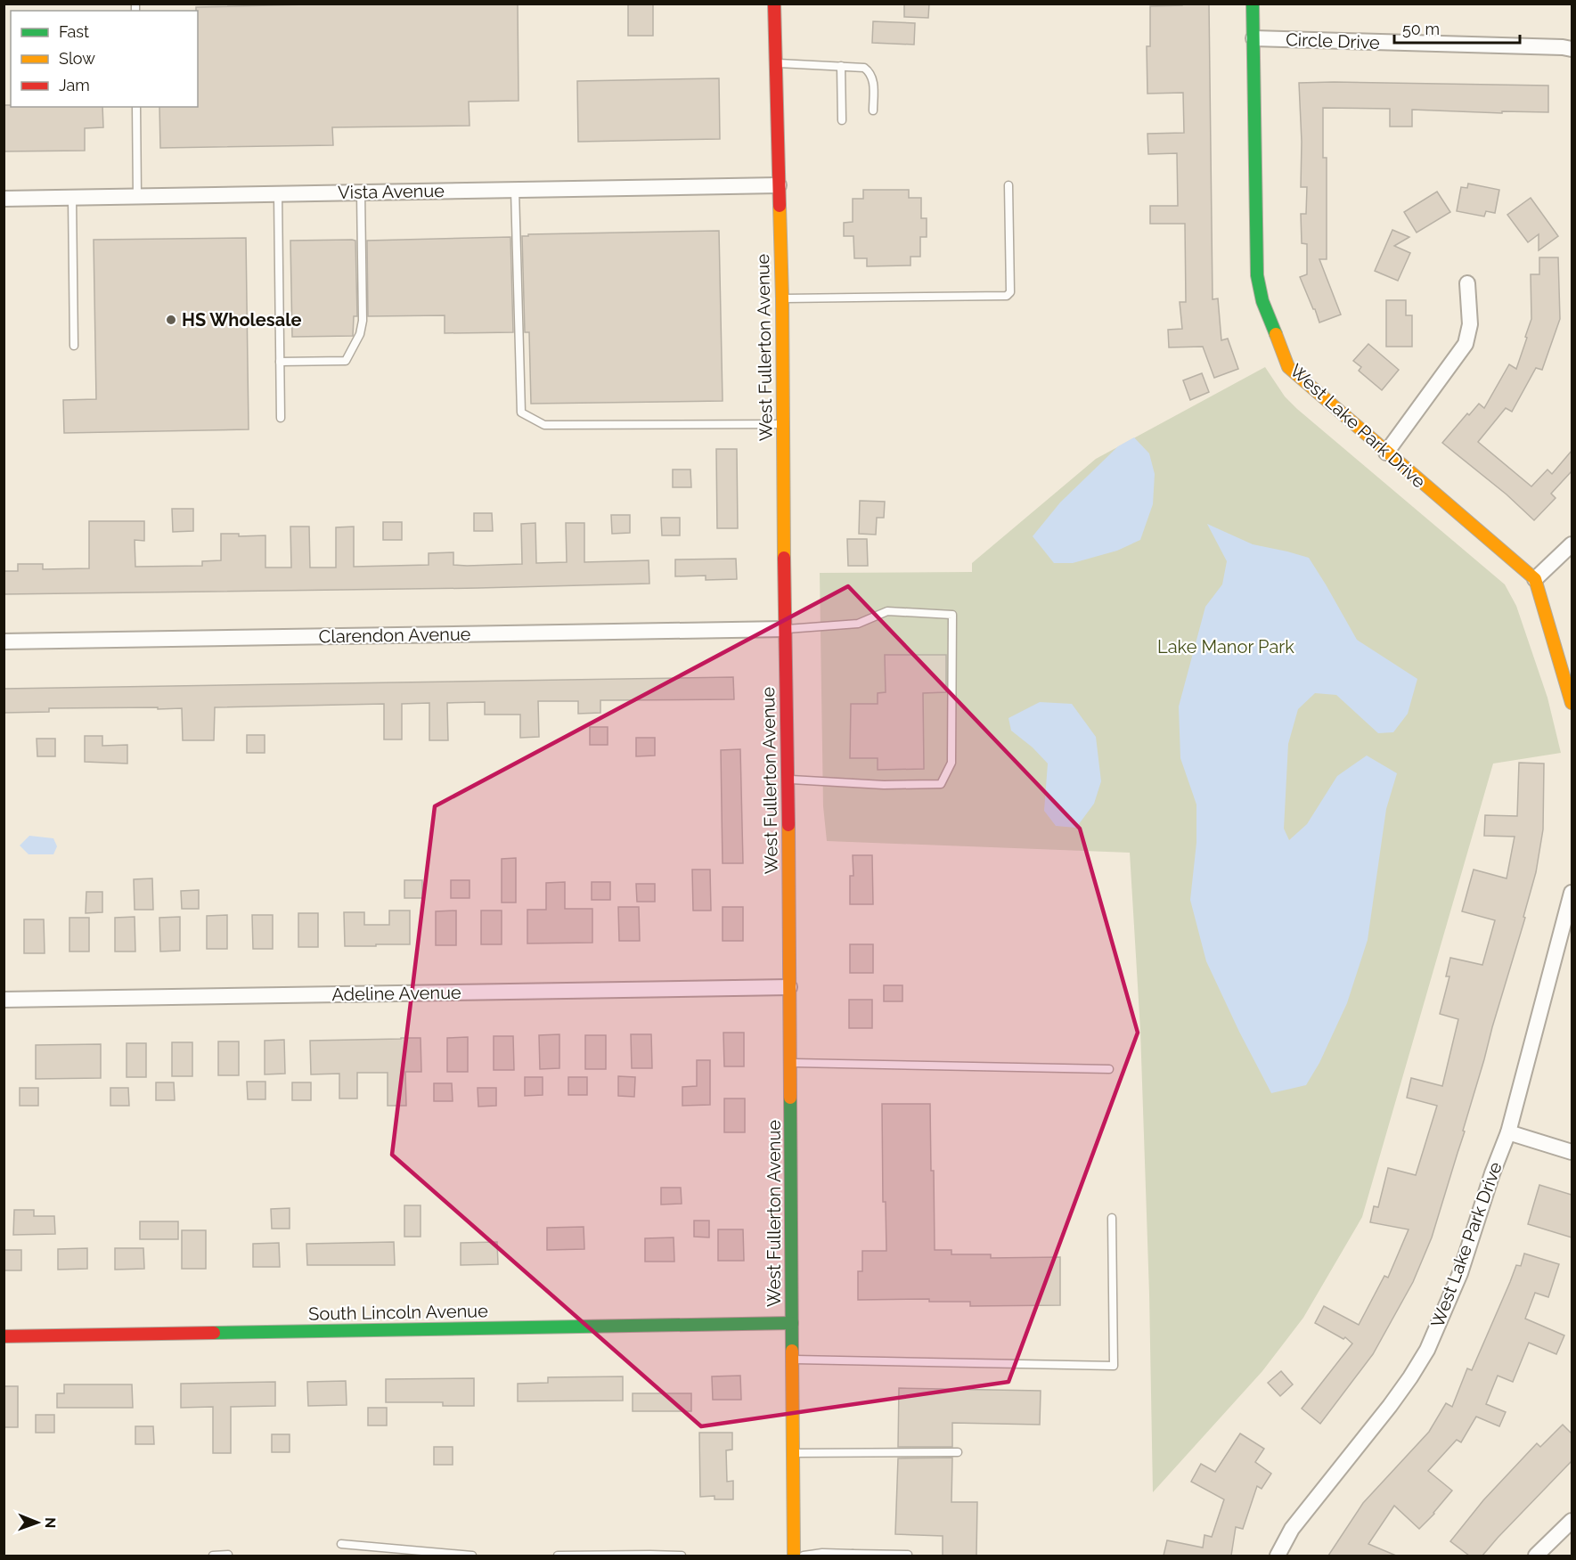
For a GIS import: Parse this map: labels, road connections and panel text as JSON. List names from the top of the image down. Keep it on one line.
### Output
{"streets":{"street":["Circle Drive","Vista Avenue","West Fullerton Avenue","West Lake Park Drive","Clarendon Avenue","Adeline Avenue","South Lincoln Avenue"]},"crossings":[["Circle Drive","West Lake Park Drive"],["Vista Avenue","West Fullerton Avenue"],["West Fullerton Avenue","Clarendon Avenue"],["West Fullerton Avenue","Adeline Avenue"],["West Fullerton Avenue","South Lincoln Avenue"]],"parks":["Lake Manor Park"],"places":["HS Wholesale"],"legend":["Fast","Slow","Jam"],"scale_bar":"50 m","north":"right"}
